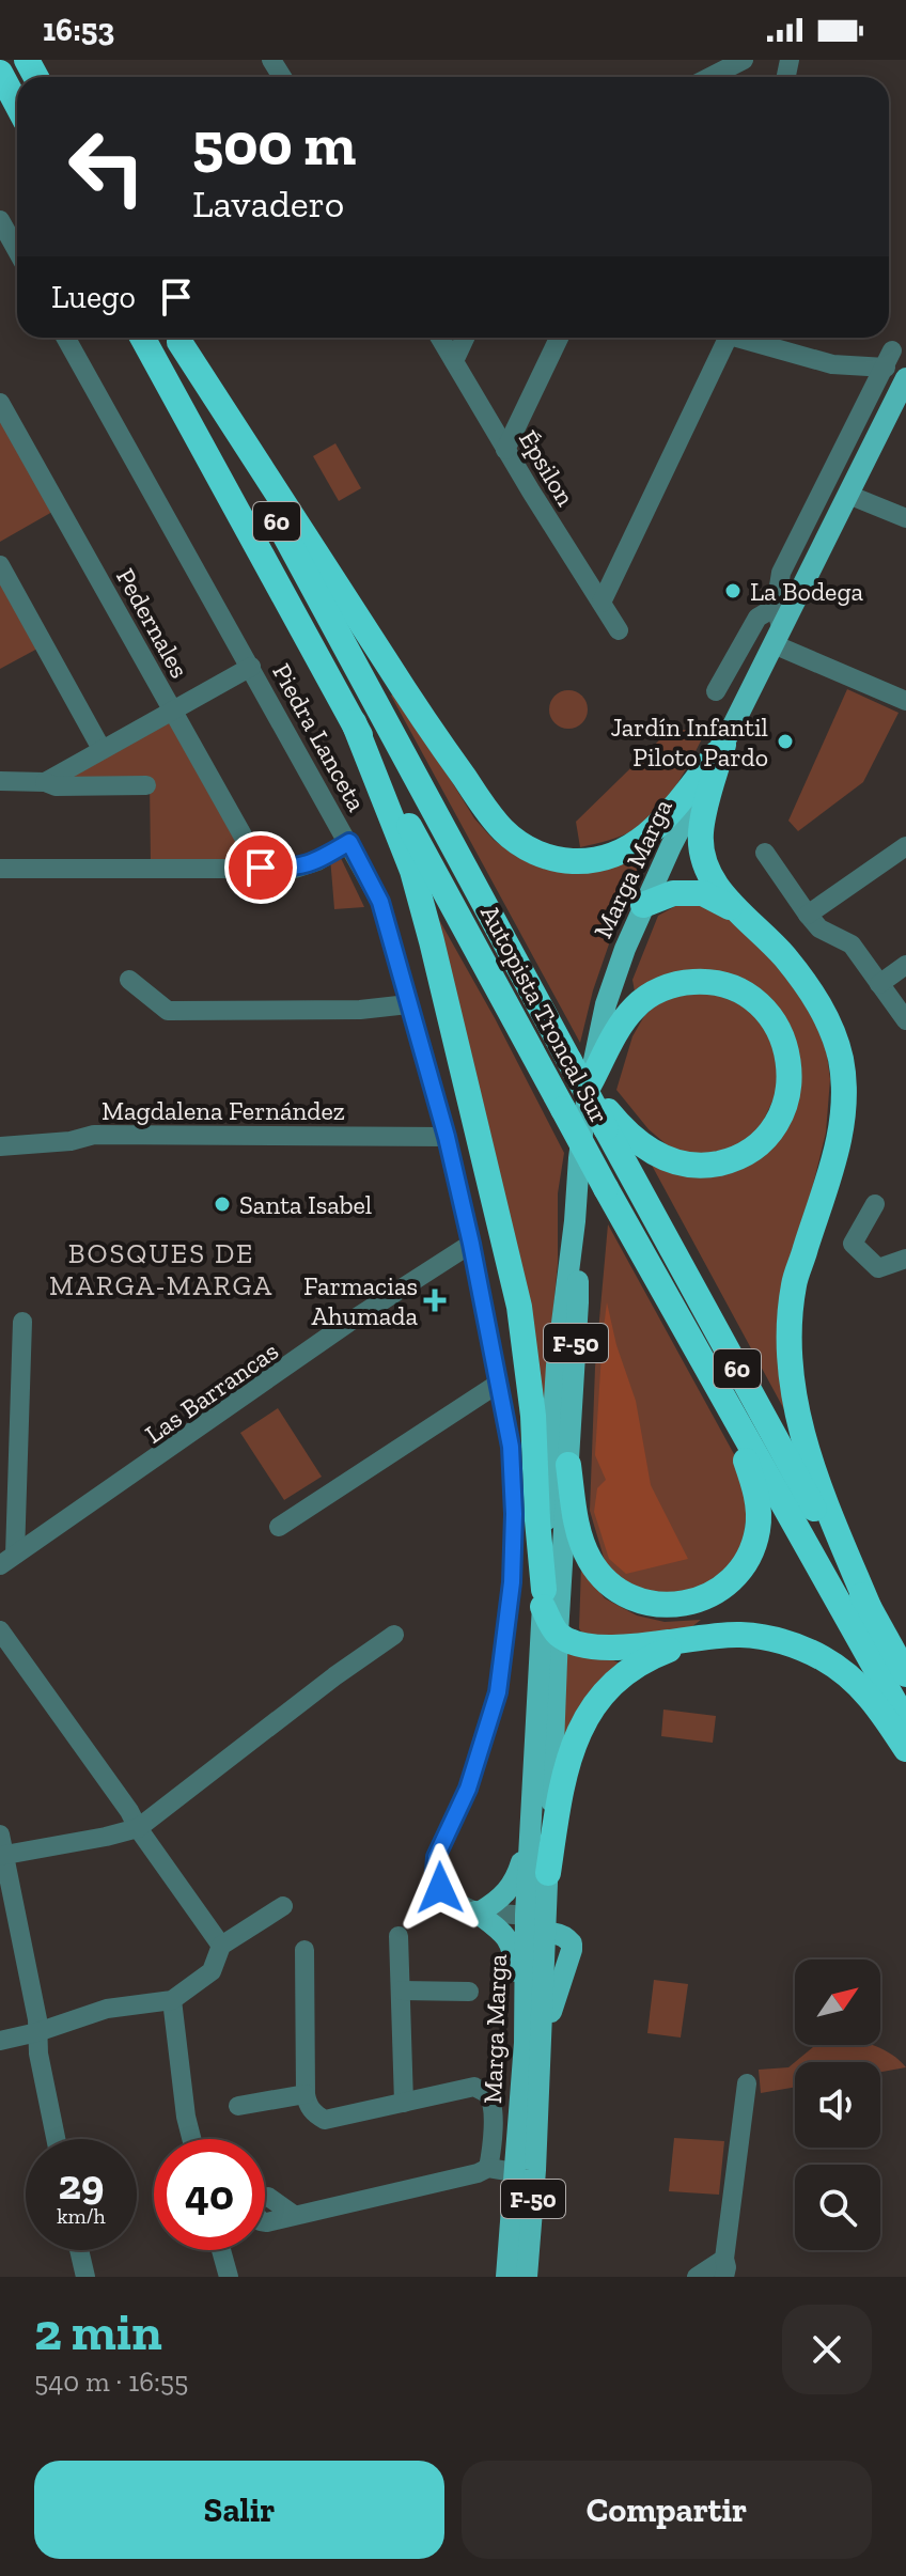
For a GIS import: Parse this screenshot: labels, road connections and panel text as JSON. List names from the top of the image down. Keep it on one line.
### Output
{"streets":{"highway":["60","Autopista Troncal Sur"],"main road":["Marga Marga","F-50"],"street":["Épsilon","Pedernales","Piedra Lanceta","Magdalena Fernández","Las Barrancas"]},"crossings":[["Piedra Lanceta","Marga Marga"],["Piedra Lanceta","Magdalena Fernández"],["Piedra Lanceta","Las Barrancas"]],"districts":["BOSQUES DE MARGA-MARGA"],"places":{"other":["La Bodega","Jardín Infantil Piloto Pardo","Santa Isabel"],"health":["Farmacias Ahumada"]},"north":"top right","page":{"status":"16:53","turn":["500 m","Lavadero"],"then":"Luego","speed":"29 km/h","limit":"40","heading":["2 min","540 m · 16:55"],"buttons":["Salir","Compartir"]}}
